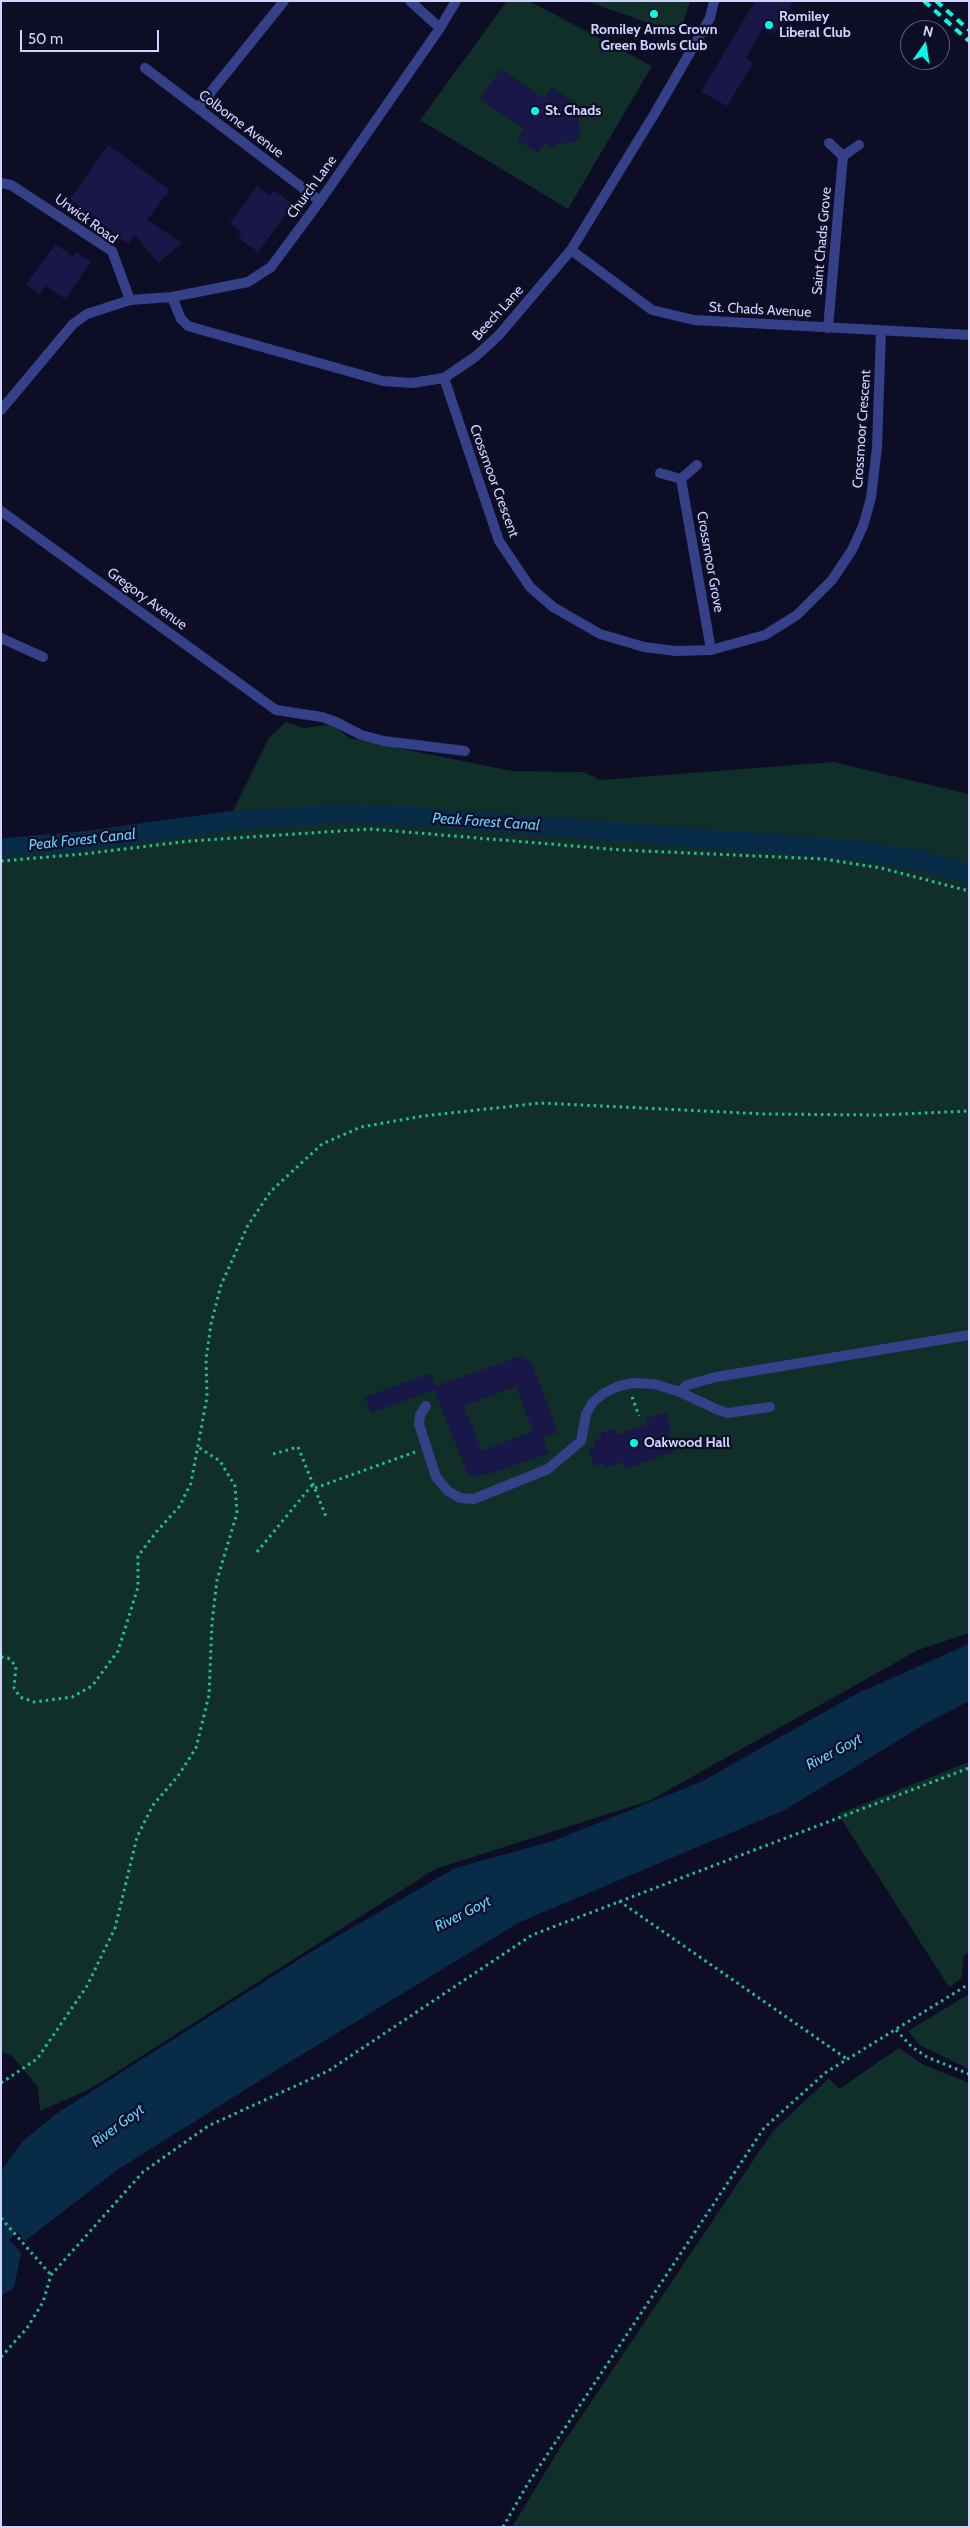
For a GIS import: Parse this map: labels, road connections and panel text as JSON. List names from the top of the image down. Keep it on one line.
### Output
{"streets":{"street":["Colborne Avenue","Church Lane","Urwick Road","Saint Chads Grove","St. Chads Avenue","Beech Lane","Crossmoor Crescent","Crossmoor Grove","Gregory Avenue"]},"crossings":[["Colborne Avenue","Church Lane"],["Church Lane","Urwick Road"],["Church Lane","Beech Lane"],["Saint Chads Grove","St. Chads Avenue"],["St. Chads Avenue","Beech Lane"],["St. Chads Avenue","Crossmoor Crescent"],["Beech Lane","Crossmoor Crescent"],["Crossmoor Crescent","Crossmoor Grove"]],"water":["Peak Forest Canal","River Goyt"],"places":["Romiley Arms Crown Green Bowls Club","Romiley Liberal Club","St. Chads","Oakwood Hall"],"scale_bar":"50 m","north":"top"}
